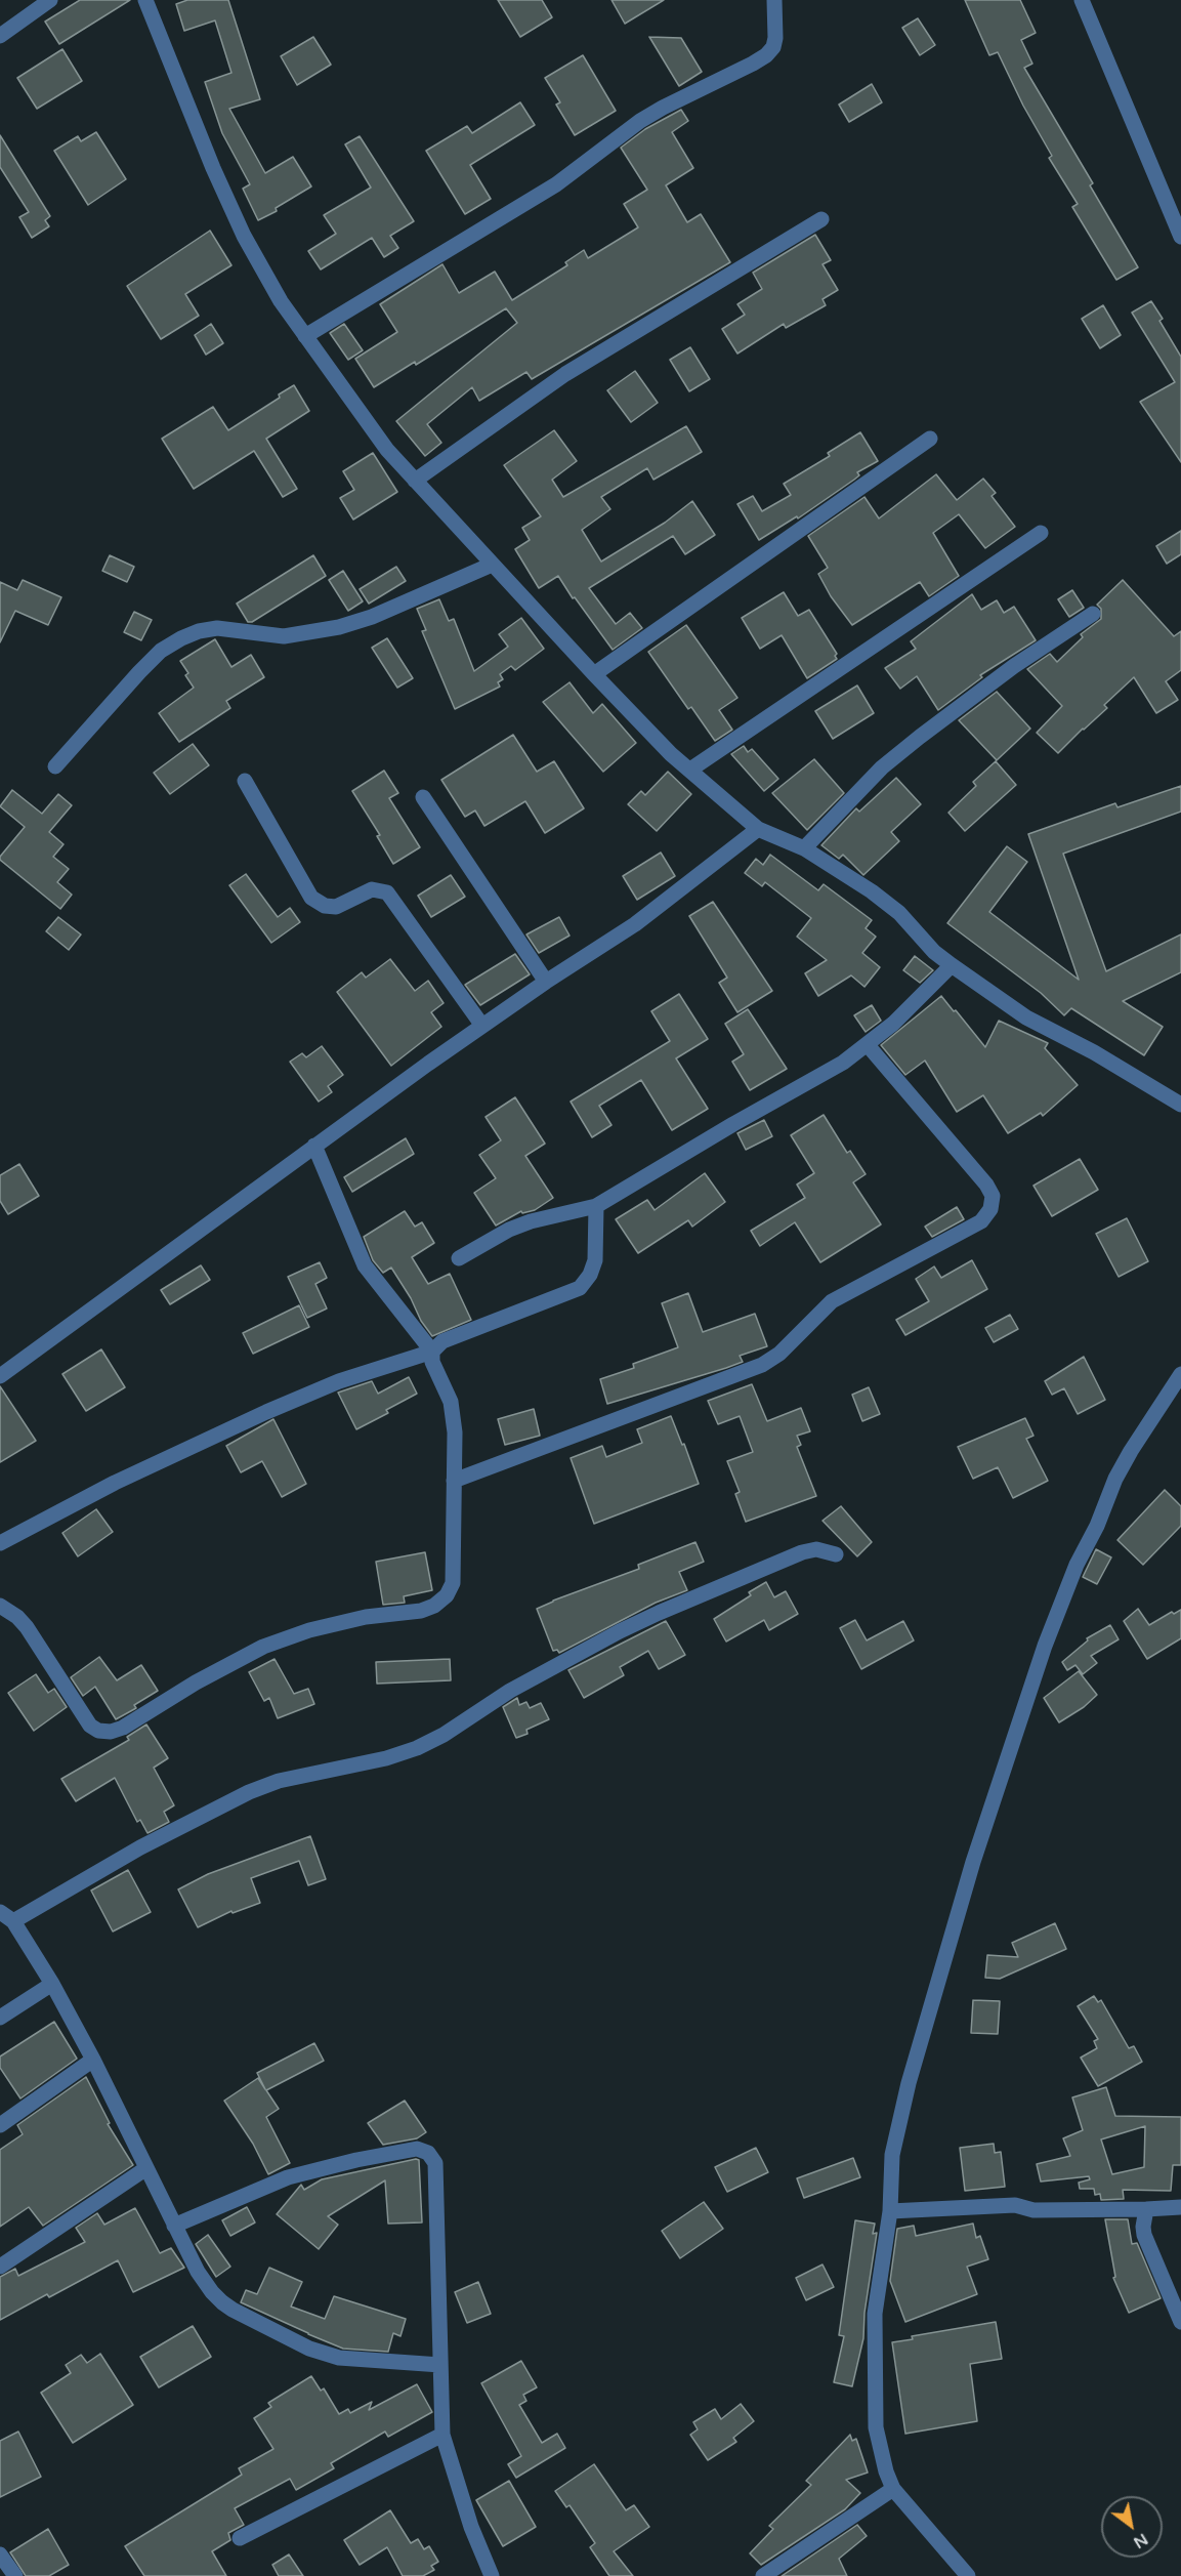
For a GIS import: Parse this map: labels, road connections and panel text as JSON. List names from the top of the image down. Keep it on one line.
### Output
{"north":"bottom right"}
